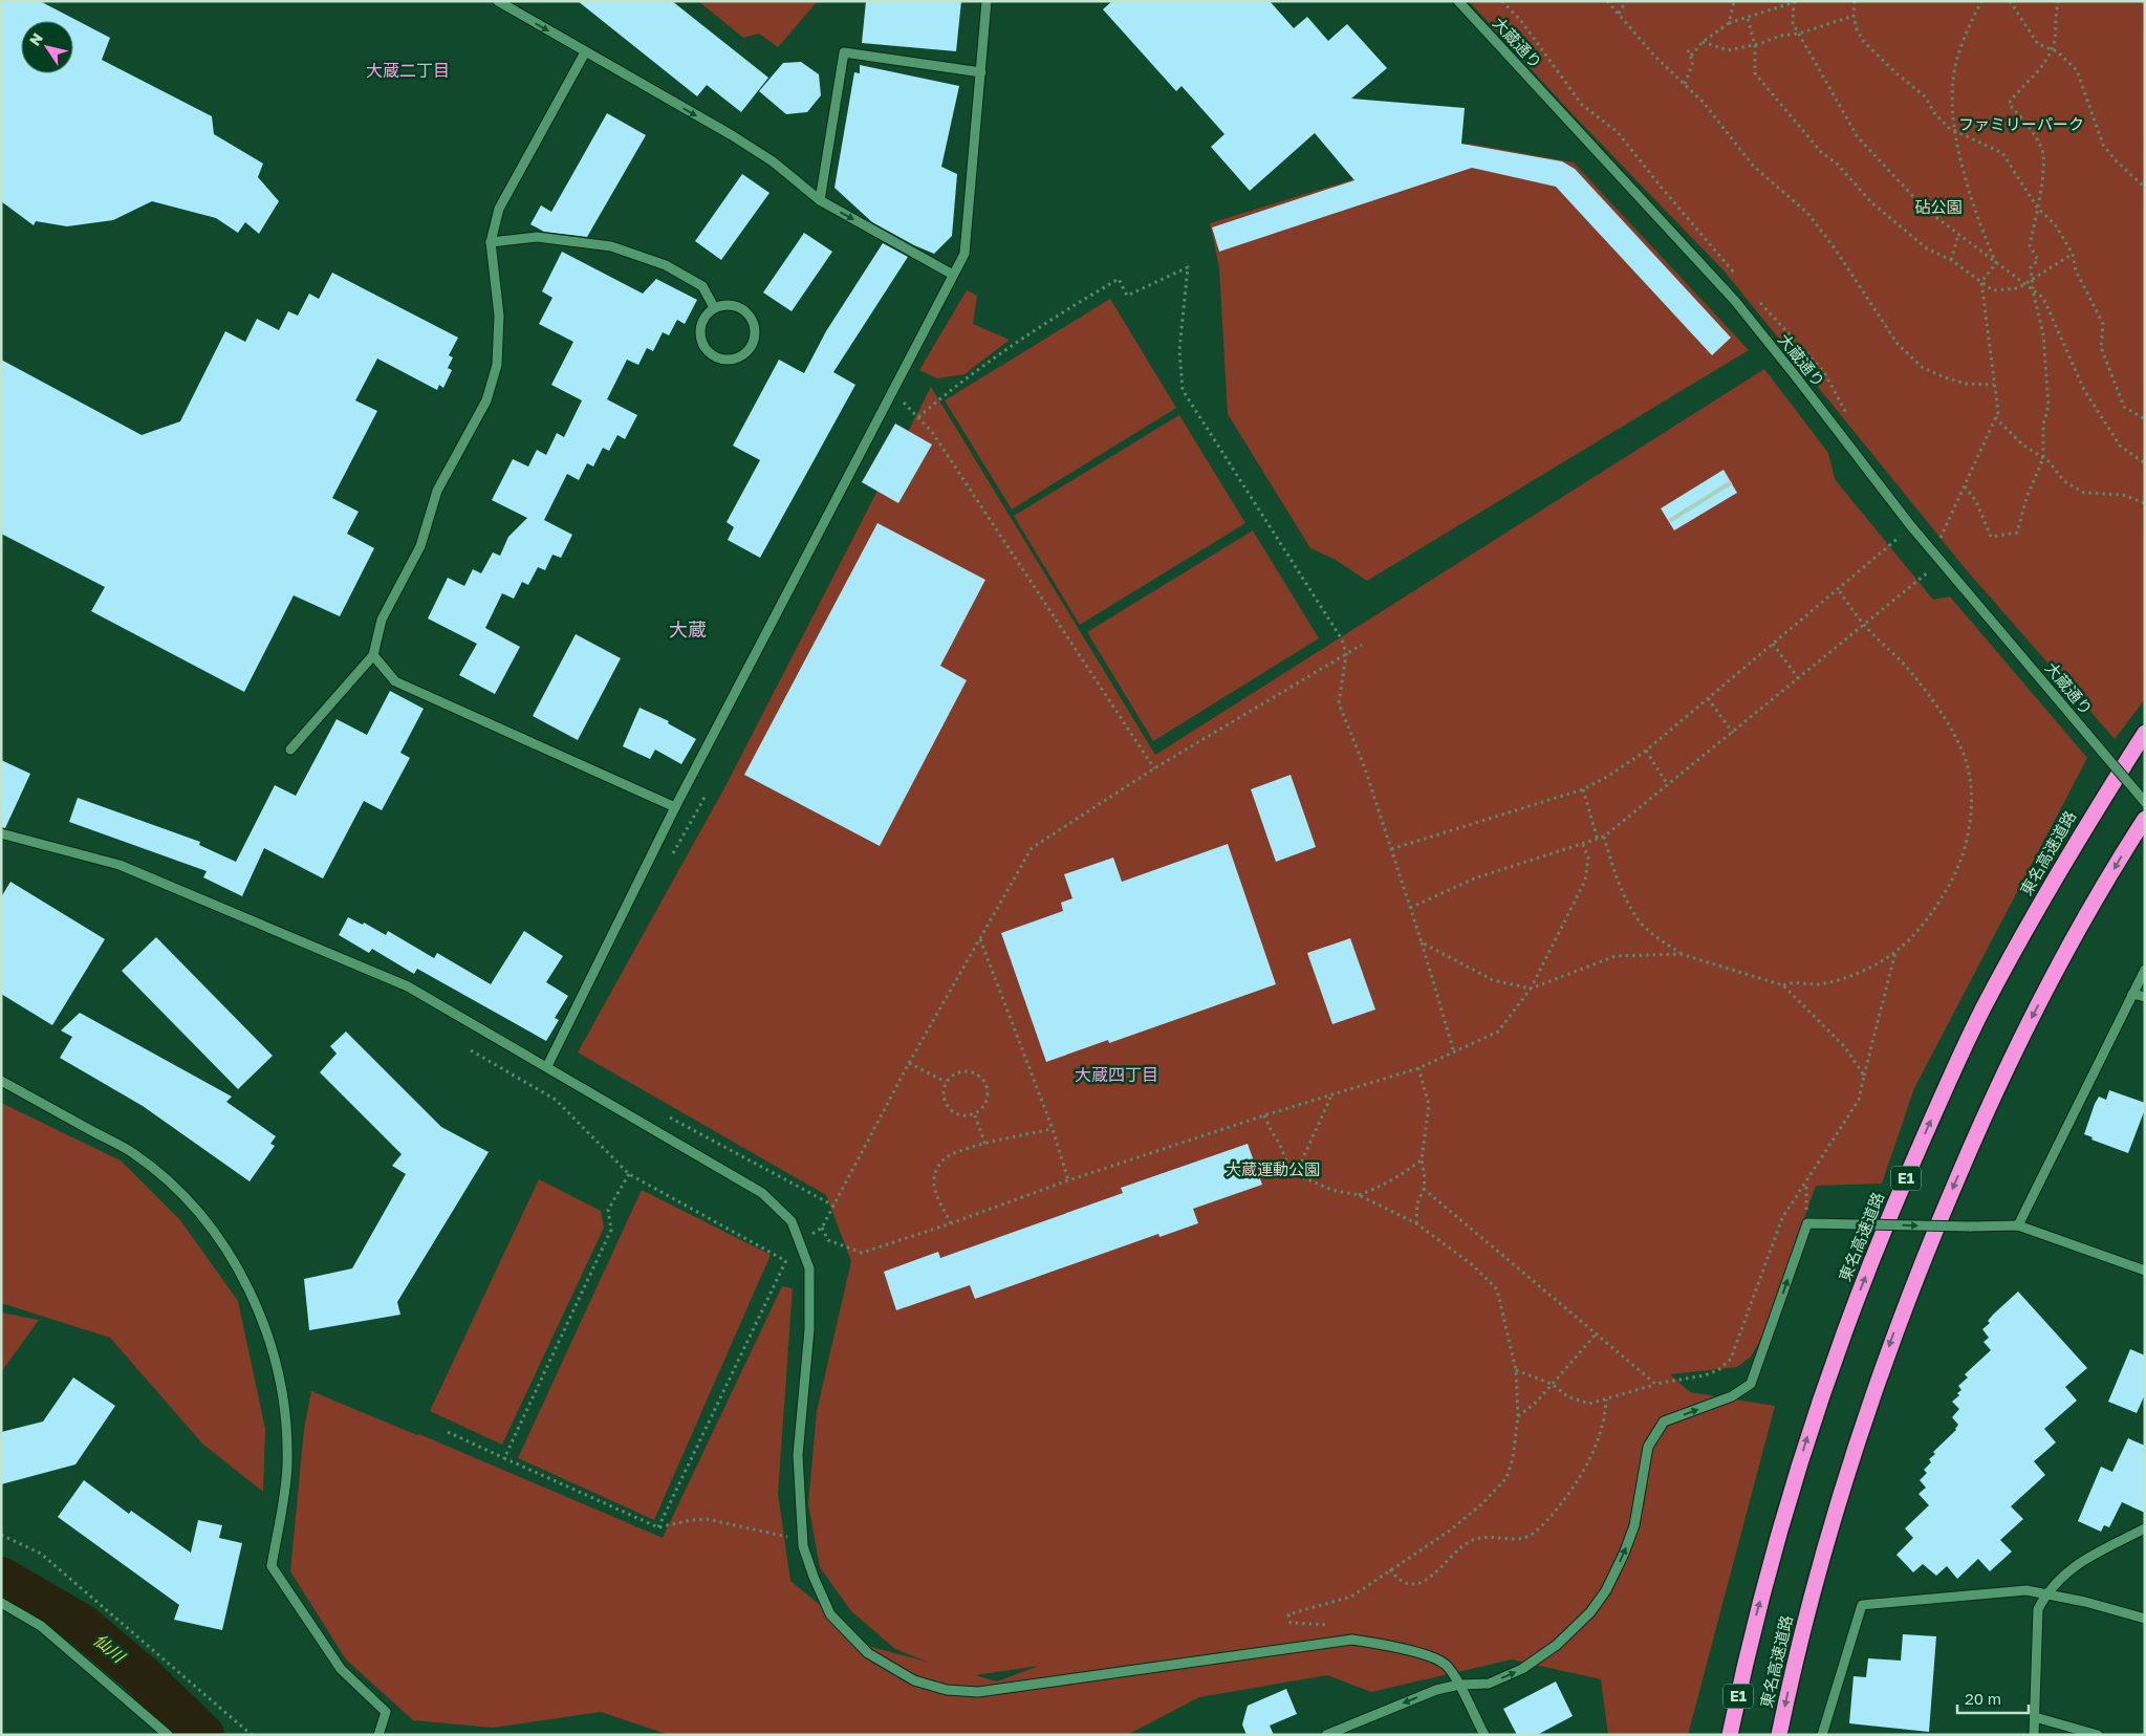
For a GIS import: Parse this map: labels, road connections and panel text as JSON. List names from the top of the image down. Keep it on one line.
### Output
{"streets":{"highway":["東名高速道路","E1"],"street":["大蔵通り"]},"districts":["大蔵二丁目","大蔵","大蔵四丁目"],"water":["仙川"],"parks":["ファミリーパーク","砧公園","大蔵運動公園"],"scale_bar":"20 m","north":"top left"}
